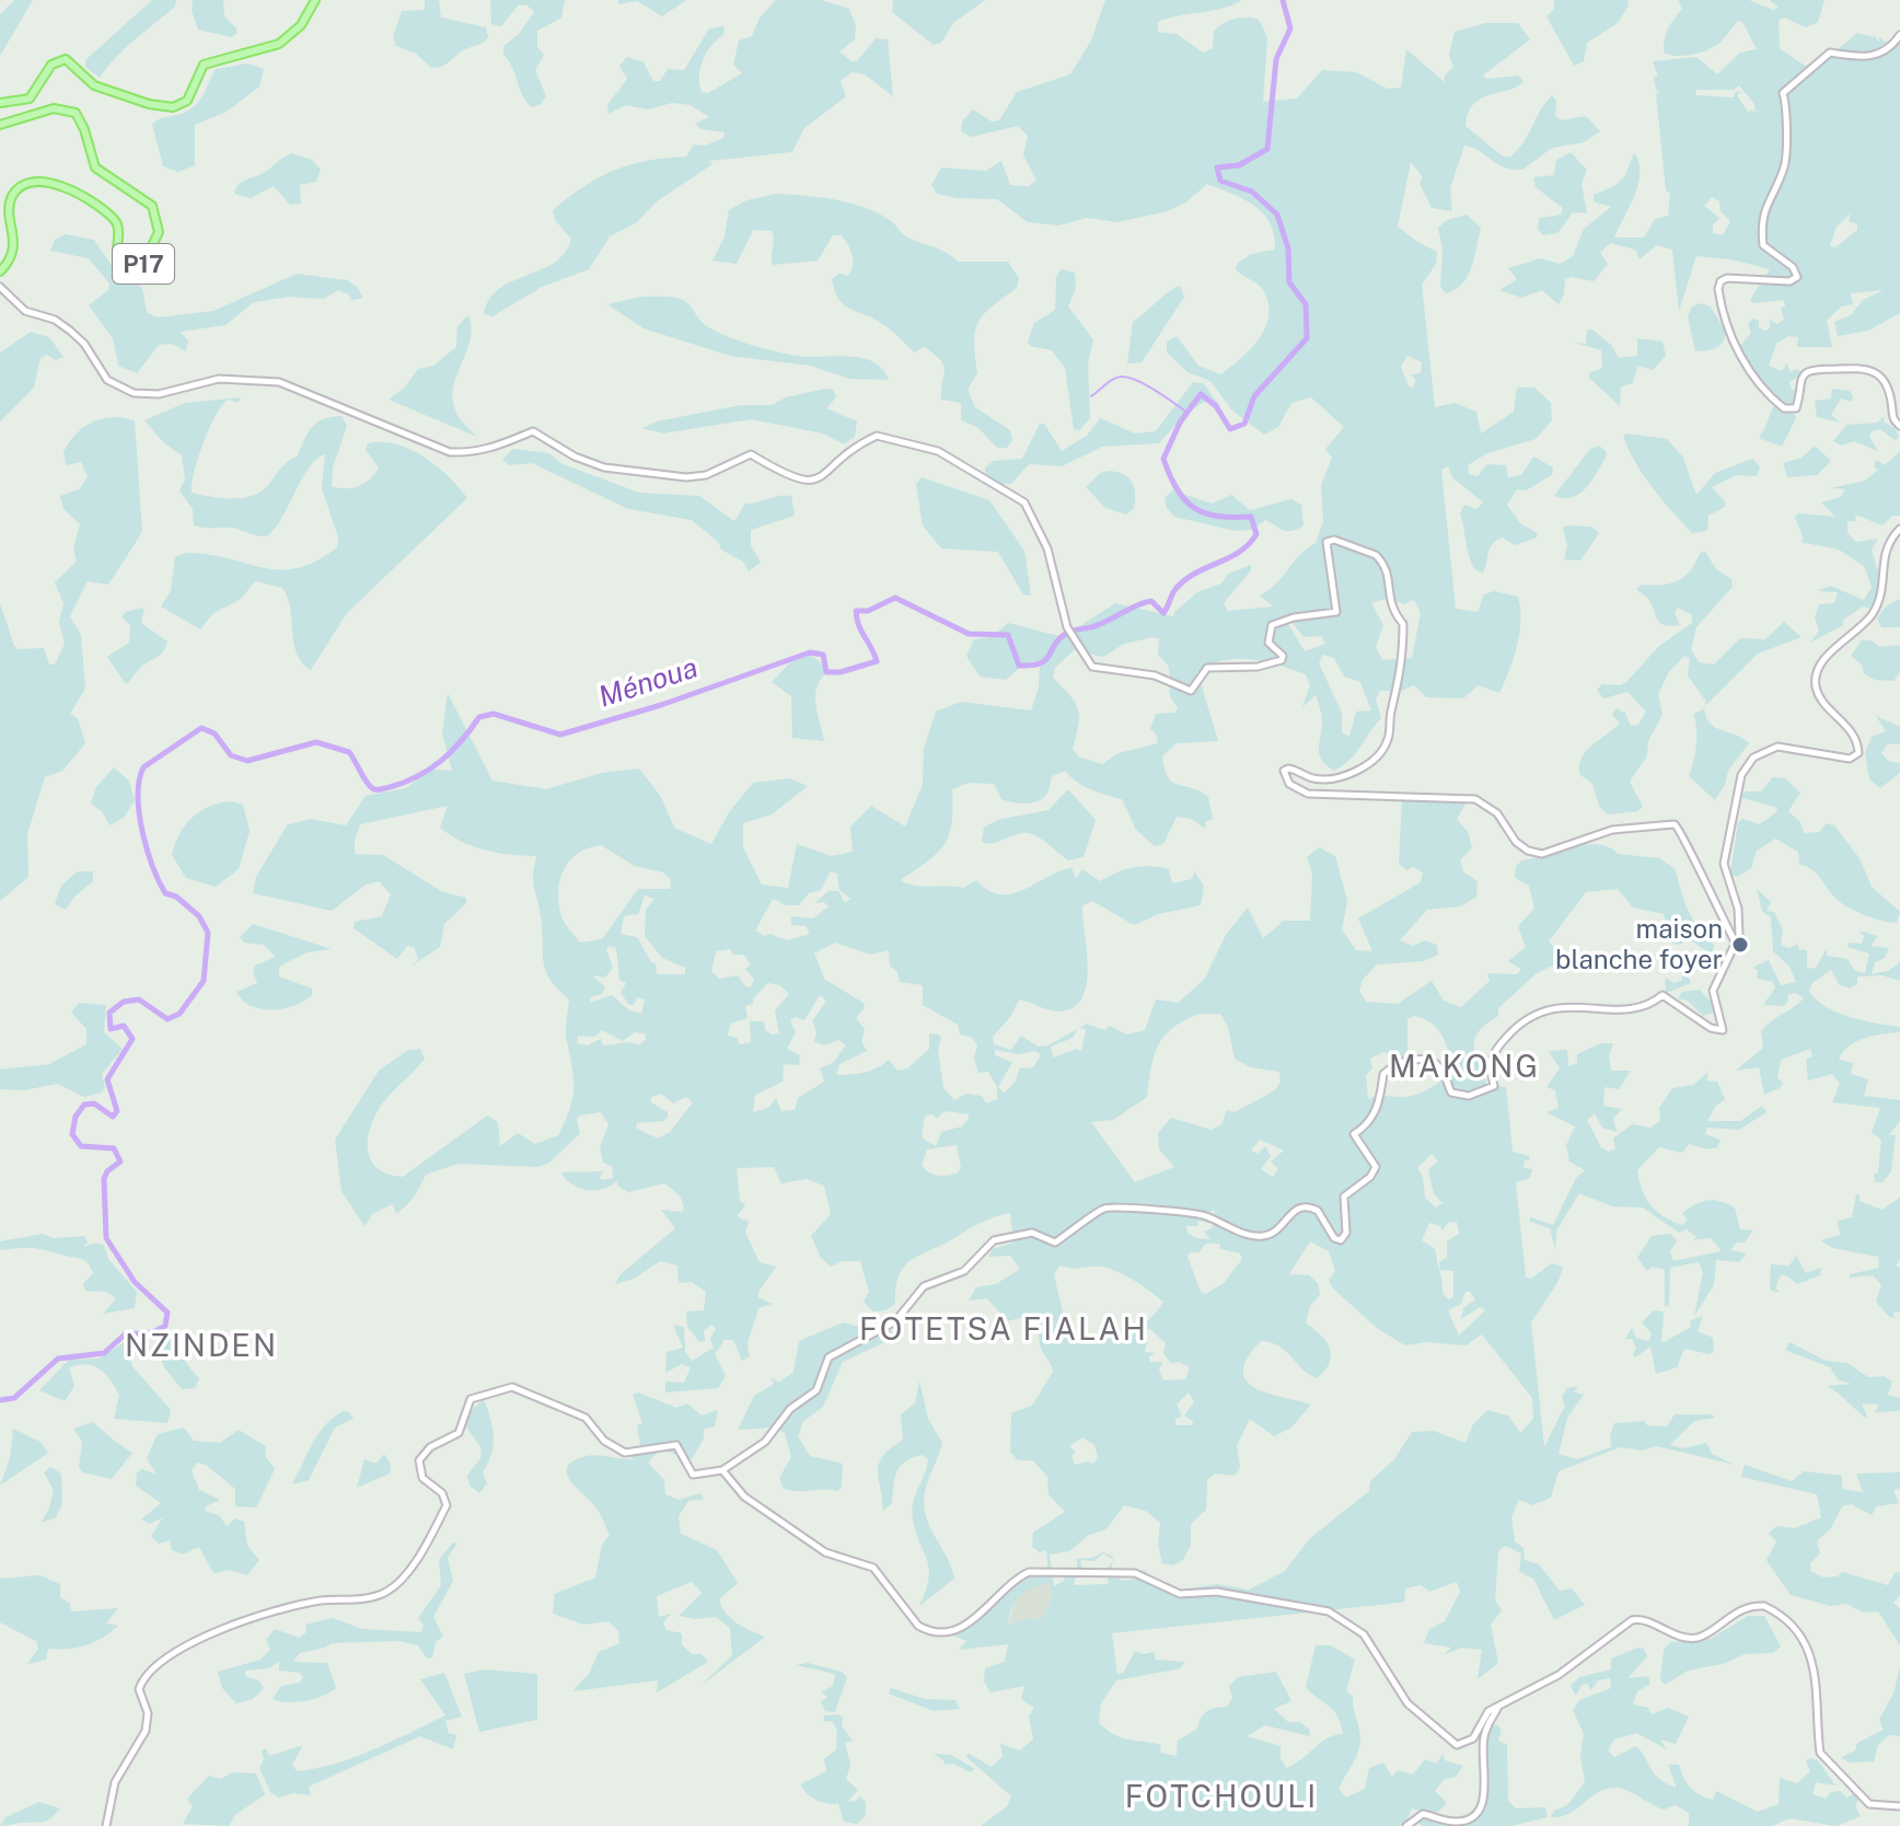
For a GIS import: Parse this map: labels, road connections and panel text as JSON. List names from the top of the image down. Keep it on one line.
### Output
{"streets":{"main road":["P17"]},"districts":["MAKONG","FOTETSA FIALAH","NZINDEN","FOTCHOULI"],"water":["Ménoua"],"places":["maison blanche foyer"]}
